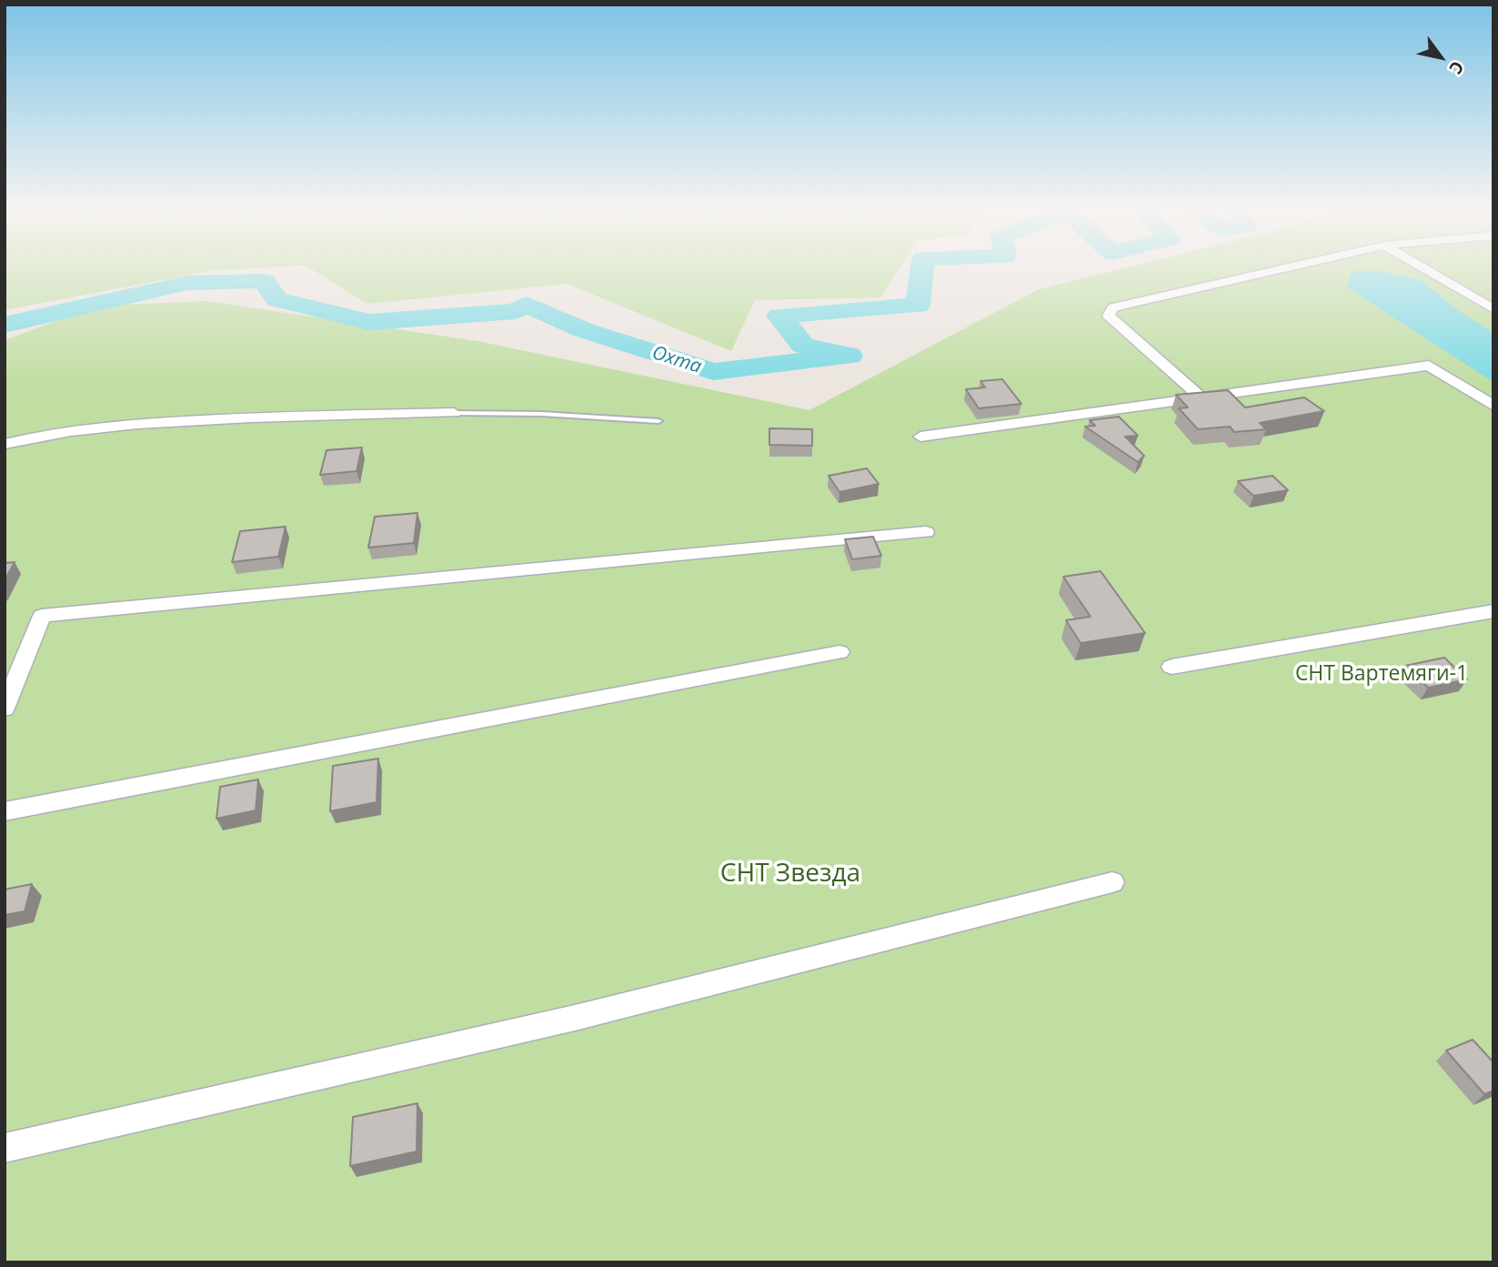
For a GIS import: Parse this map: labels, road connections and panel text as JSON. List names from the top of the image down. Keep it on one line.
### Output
{"water":["Охта"],"parks":["СНТ Вартемяги-1","СНТ Звезда"],"north":"bottom right"}
